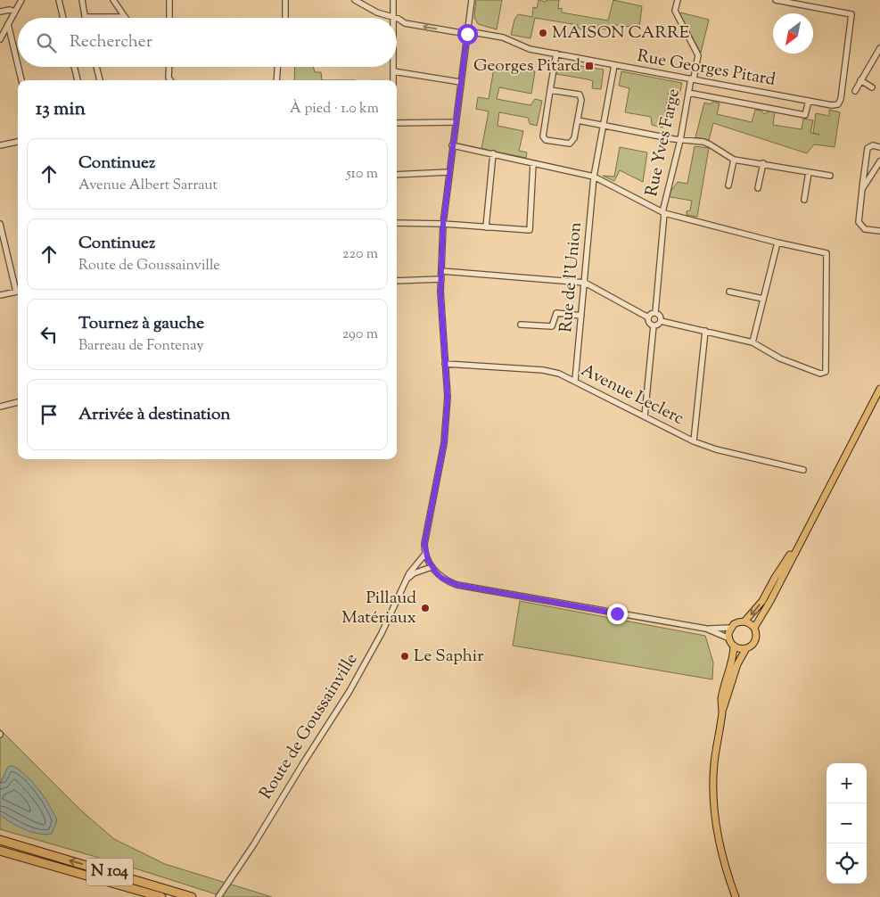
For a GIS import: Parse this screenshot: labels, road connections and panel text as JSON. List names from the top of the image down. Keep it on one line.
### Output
{"streets":{"highway":["N 104"],"street":["Rue Georges Pitard","Rue Yves Farge","Rue de l'Union","Avenue Leclerc","Route de Goussainville"]},"crossings":[["Rue Georges Pitard","Rue Yves Farge"],["Rue Georges Pitard","Rue de l'Union"],["Rue de l'Union","Avenue Leclerc"]],"places":{"other":["MAISON CARRE","Pillaud Matériaux","Le Saphir"],"transit":["Georges Pitard"]},"north":"bottom left","page":{"search":"Rechercher","heading":["13 min","À pied · 1.0 km"],"list":[["Continuez","Avenue Albert Sarraut","510 m"],["Continuez","Route de Goussainville","220 m"],["Tournez à gauche","Barreau de Fontenay","290 m"],"Arrivée à destination"],"map_buttons":["+","−"]}}
